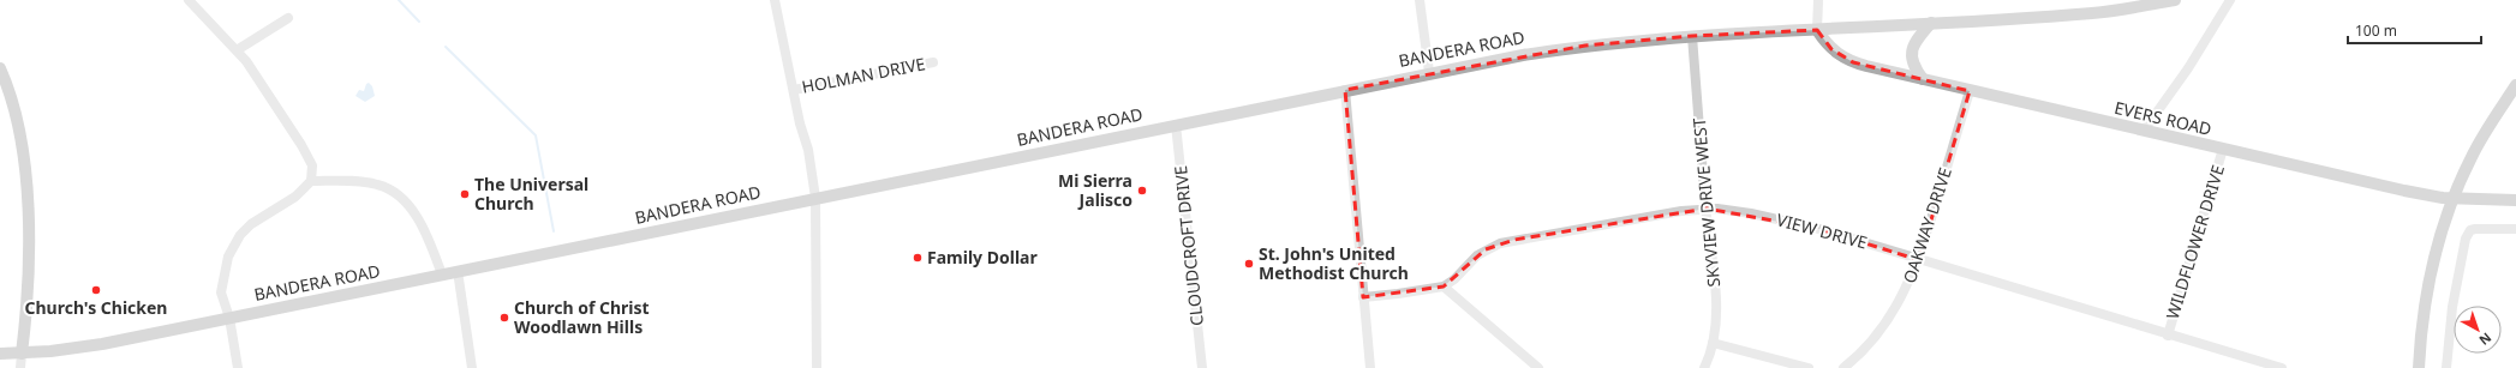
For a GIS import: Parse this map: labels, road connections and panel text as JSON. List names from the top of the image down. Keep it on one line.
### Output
{"streets":{"main road":["BANDERA ROAD","EVERS ROAD"],"street":["HOLMAN DRIVE","SKYVIEW DRIVE WEST","OAKWAY DRIVE","VIEW DRIVE","WILDFLOWER DRIVE","CLOUDCROFT DRIVE"]},"crossings":[["BANDERA ROAD","EVERS ROAD"],["BANDERA ROAD","SKYVIEW DRIVE WEST"],["BANDERA ROAD","CLOUDCROFT DRIVE"],["EVERS ROAD","OAKWAY DRIVE"],["EVERS ROAD","WILDFLOWER DRIVE"],["SKYVIEW DRIVE WEST","VIEW DRIVE"],["OAKWAY DRIVE","VIEW DRIVE"],["VIEW DRIVE","WILDFLOWER DRIVE"]],"places":["Mi Sierra Jalisco","The Universal Church","Family Dollar","St. John's United Methodist Church","Church's Chicken","Church of Christ Woodlawn Hills"],"scale_bar":"100 m","north":"bottom right"}
